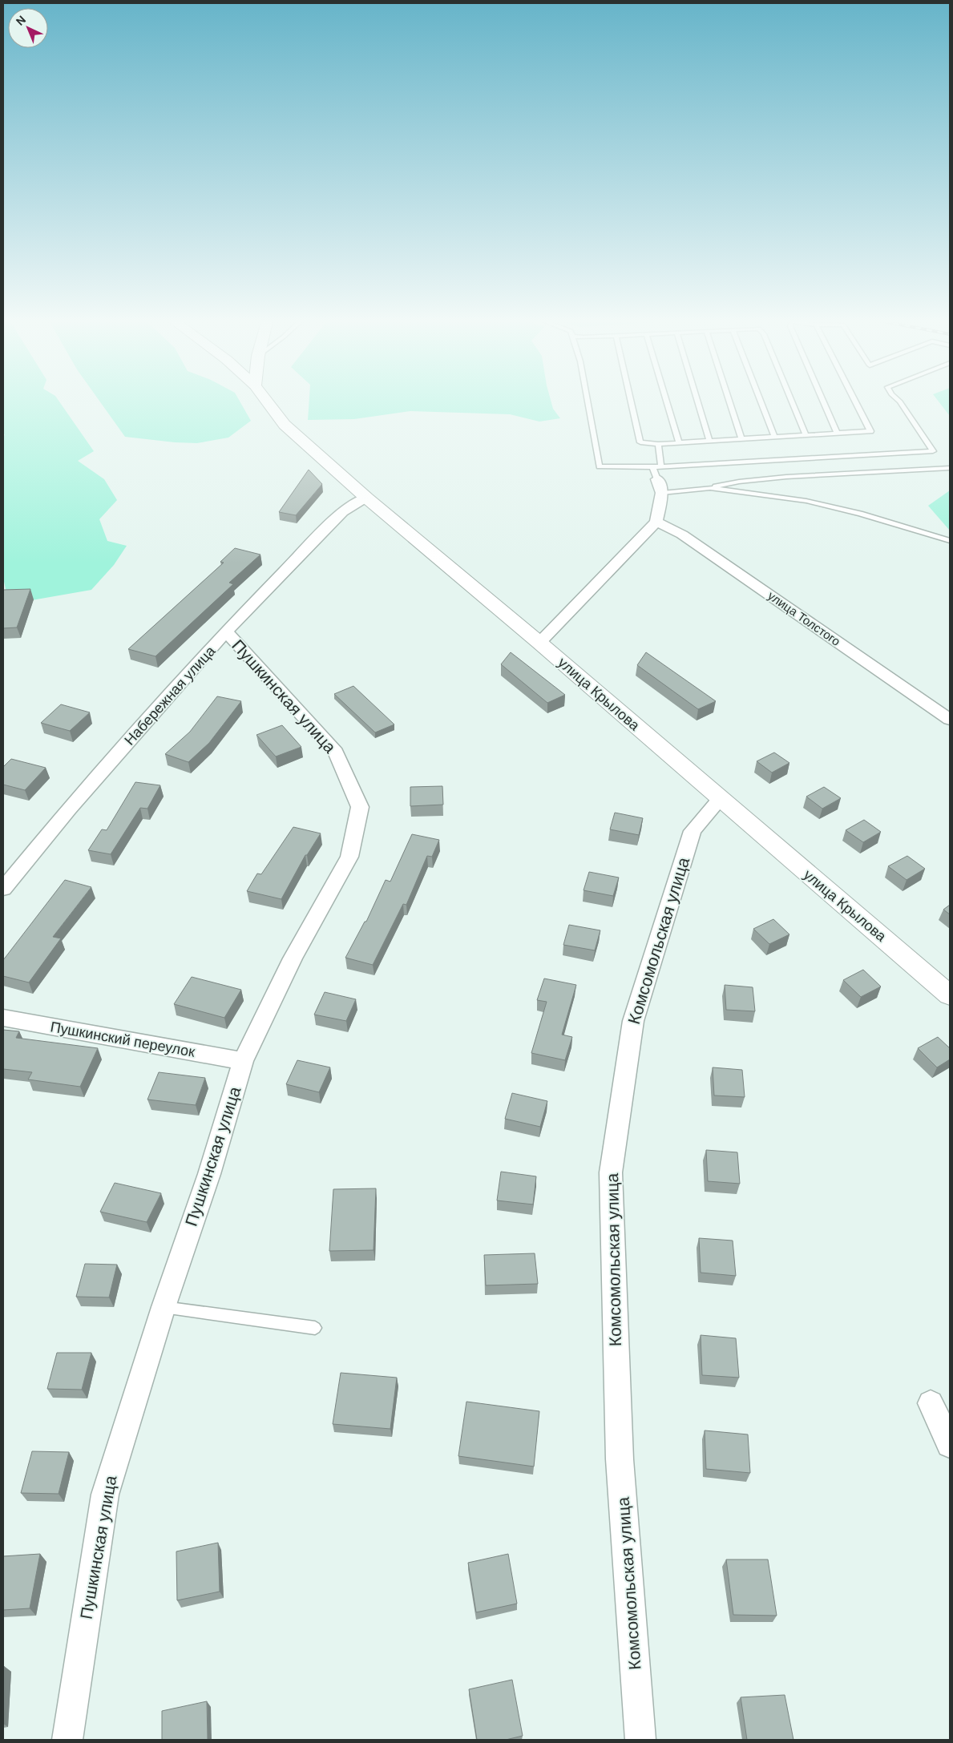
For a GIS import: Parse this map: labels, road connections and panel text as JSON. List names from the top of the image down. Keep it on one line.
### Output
{"streets":{"main road":["улица Крылова"],"street":["улица Толстого","Набережная улица","Пушкинская улица","Комсомольская улица","Пушкинский переулок"]},"crossings":[["улица Крылова","Набережная улица"],["улица Крылова","Комсомольская улица"],["Набережная улица","Пушкинская улица"],["Пушкинская улица","Пушкинский переулок"]],"north":"top left"}
